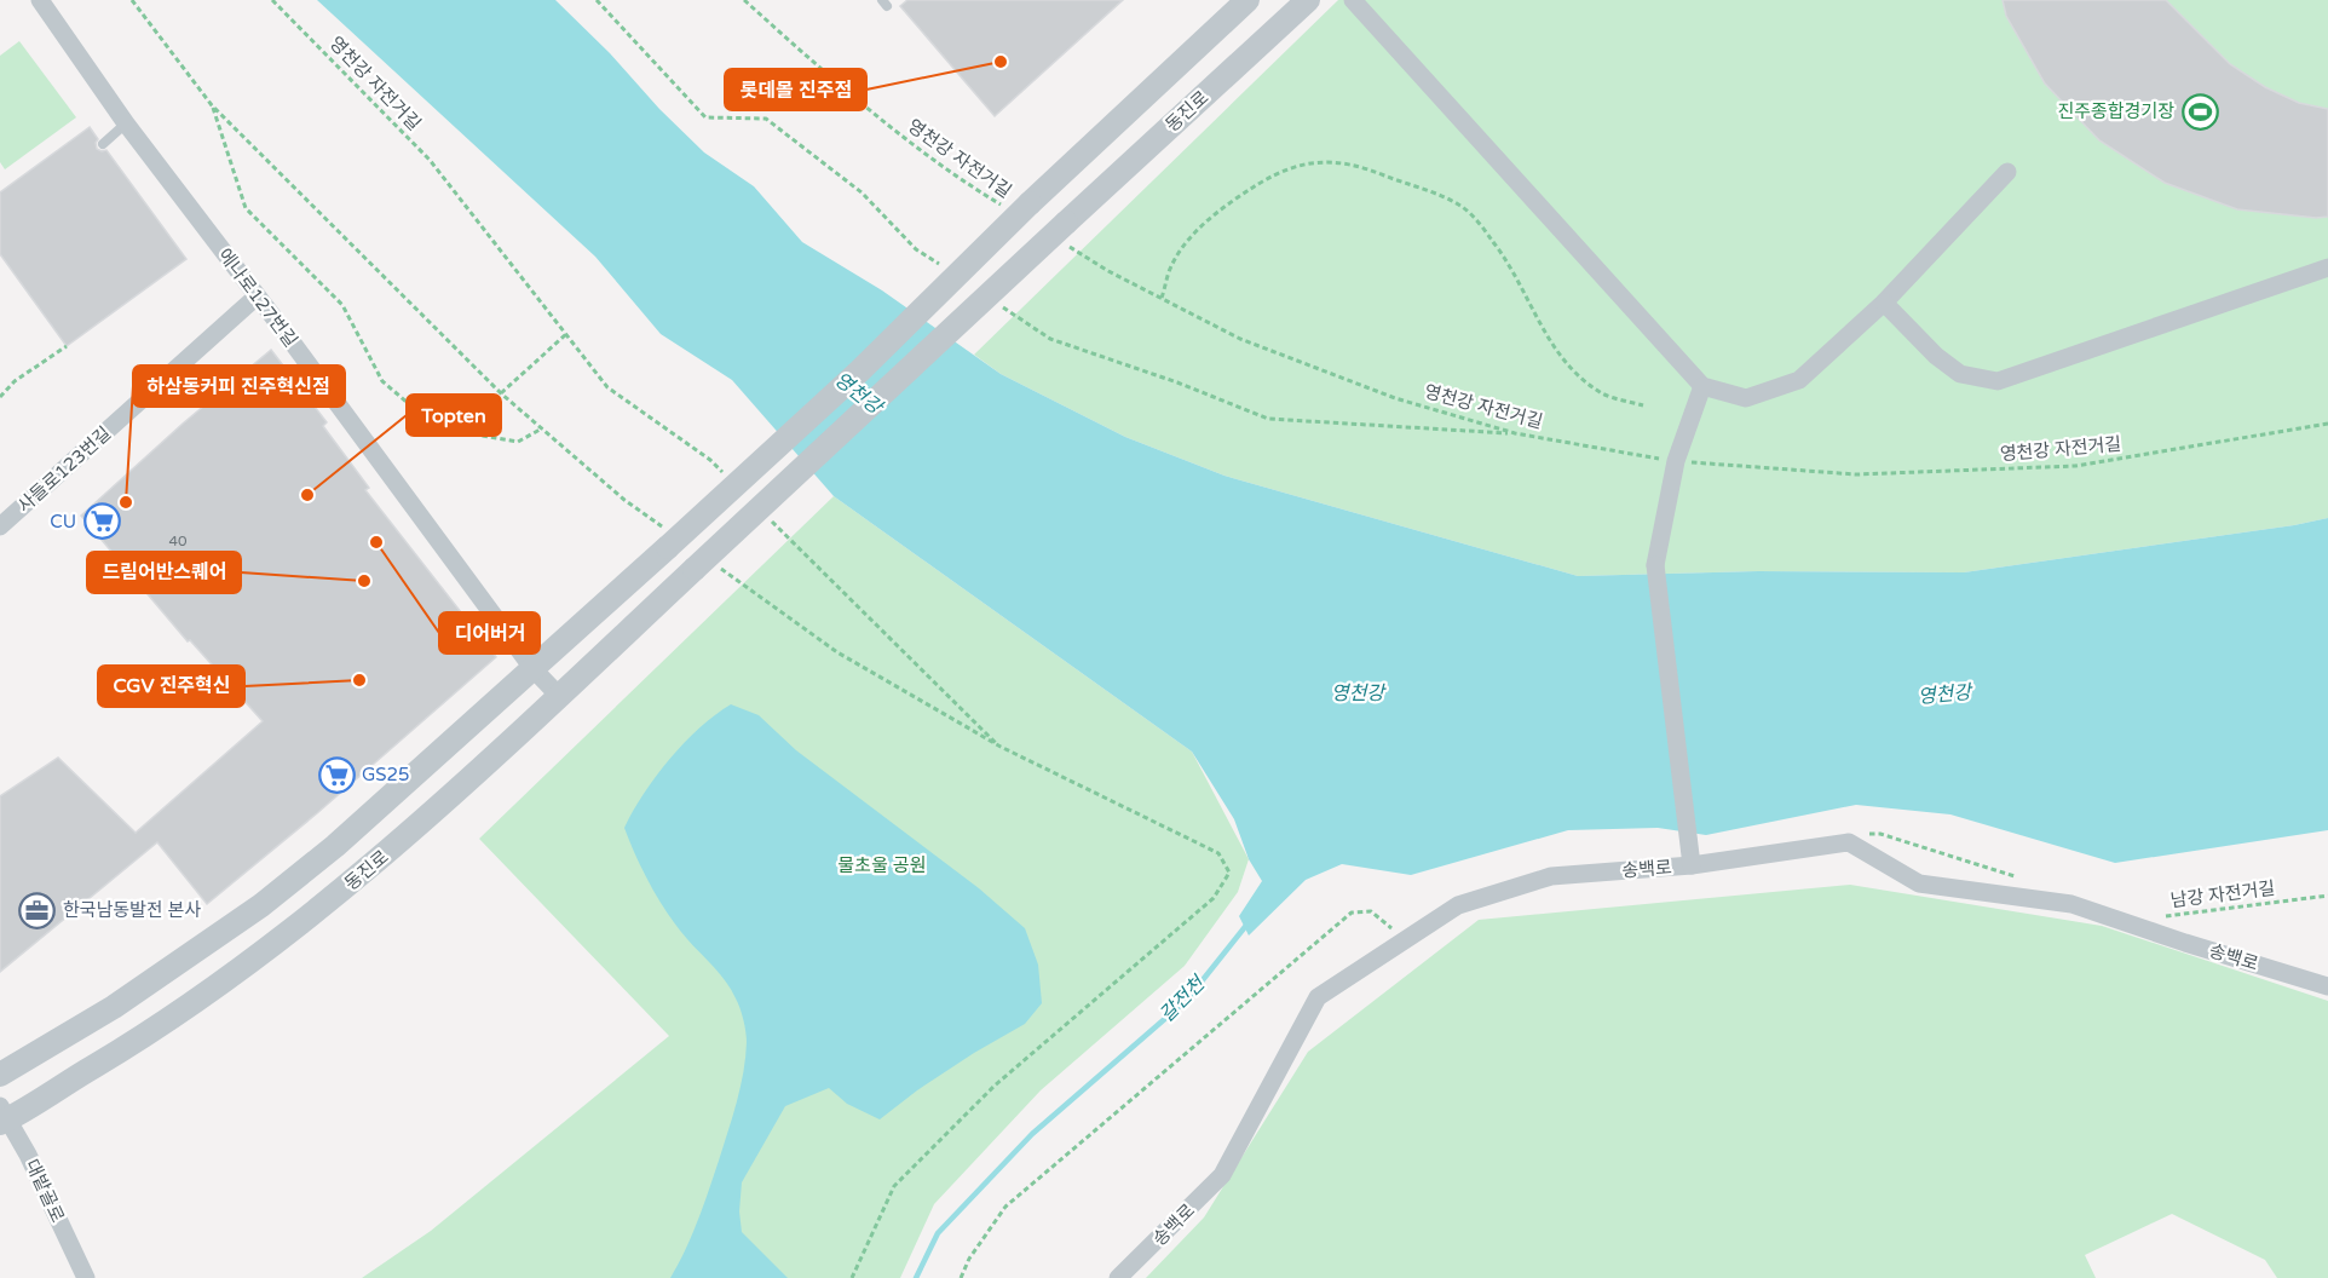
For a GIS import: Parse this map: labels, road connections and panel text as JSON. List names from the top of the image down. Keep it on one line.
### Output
{"streets":{"street":["동진로","에나로127번길","사들로123번길","송백로","대밭골로"],"path":["영천강 자전거길","남강 자전거길"]},"crossings":[["영천강 자전거길","동진로"],["동진로","에나로127번길"],["동진로","대밭골로"],["에나로127번길","사들로123번길"]],"water":["영천강","갈전천"],"parks":["물초울 공원"],"places":{"other":["롯데몰 진주점","Topten","하삼동커피 진주혁신점","디어버거","드림어반스퀘어","CGV 진주혁신"],"sports":["진주종합경기장"],"supermarket":["CU","GS25"],"office":["한국남동발전 본사"]},"house_numbers":["40"]}
